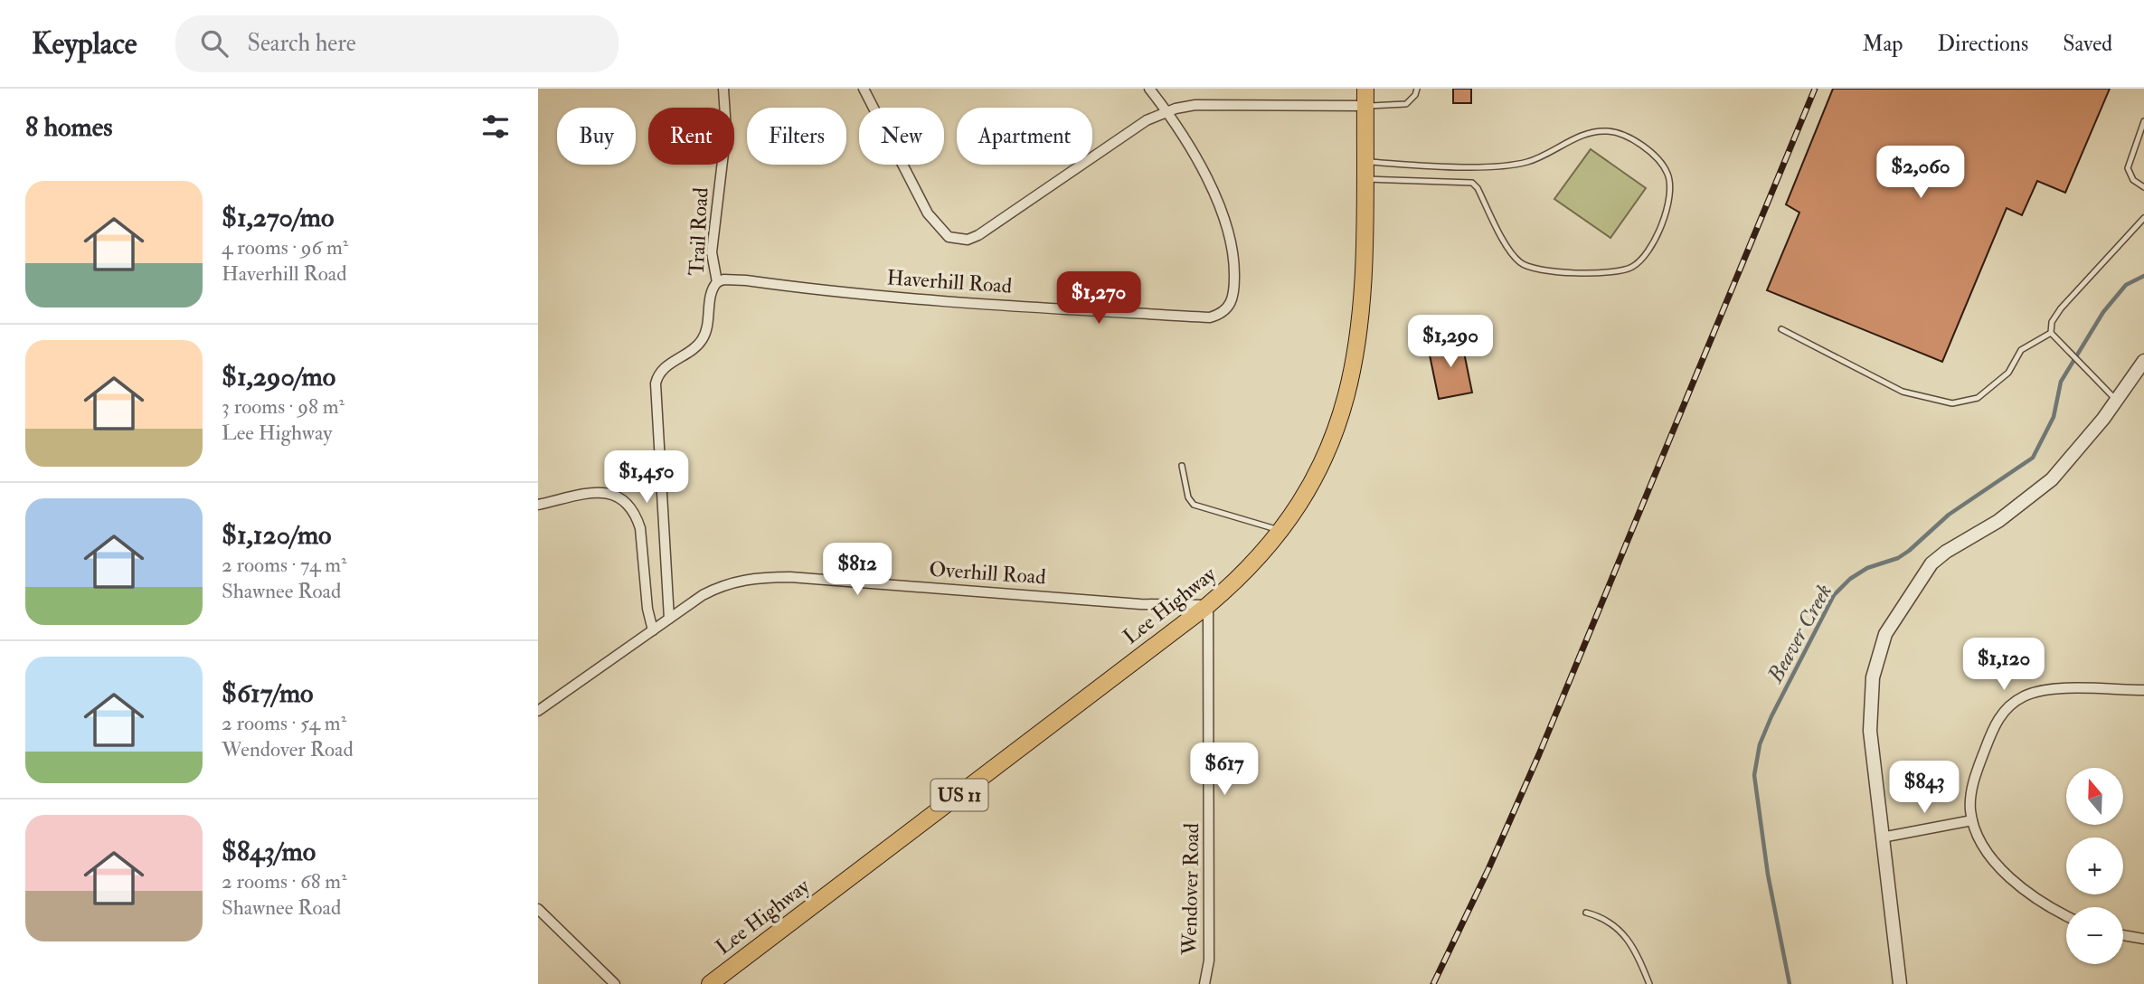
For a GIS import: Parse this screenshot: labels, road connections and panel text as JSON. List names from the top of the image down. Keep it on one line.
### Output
{"streets":{"main road":["Lee Highway","US 11"],"street":["Trail Road","Haverhill Road","Overhill Road","Wendover Road"]},"crossings":[["Trail Road","Haverhill Road"],["Trail Road","Overhill Road"],["Overhill Road","Lee Highway"],["Overhill Road","Wendover Road"],["Lee Highway","Wendover Road"]],"water":["Beaver Creek"],"north":"top","page":{"header":"Keyplace","search":"Search here","nav":["Map","Directions","Saved"],"heading":"8 homes","chip":["Buy","Rent","Filters","New","Apartment"],"price":["$2,060","$1,270","$1,290","$1,450","$812","$1,120","$617","$843"],"list":[{"name":"$1,270/mo","note":"4 rooms · 96 m² · Haverhill Road"},{"name":"$1,290/mo","note":"3 rooms · 98 m² · Lee Highway"},{"name":"$1,120/mo","note":"2 rooms · 74 m² · Shawnee Road"},{"name":"$617/mo","note":"2 rooms · 54 m² · Wendover Road"},{"name":"$843/mo","note":"2 rooms · 68 m² · Shawnee Road"}],"map_buttons":["+","−"]}}
